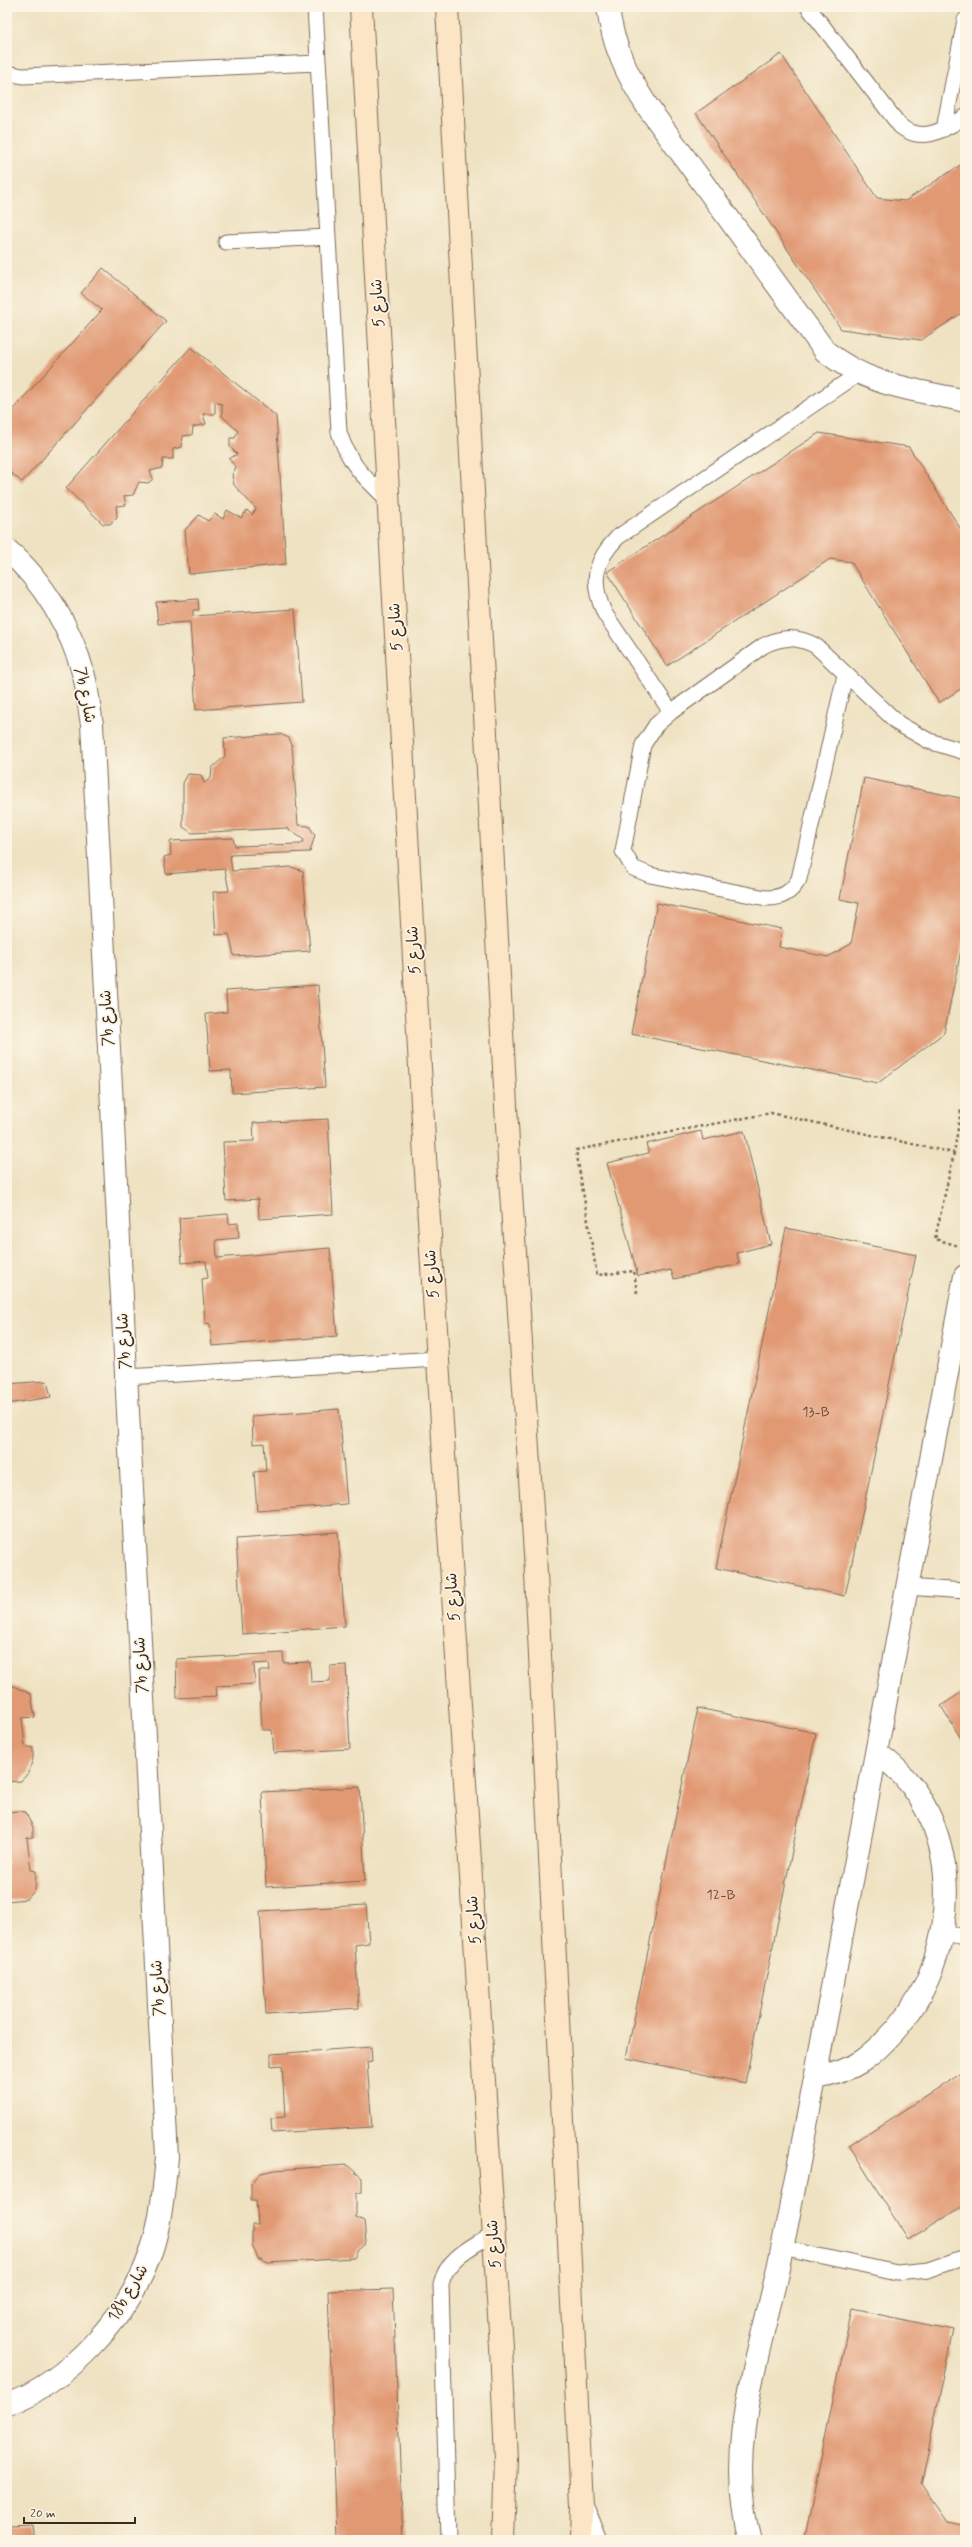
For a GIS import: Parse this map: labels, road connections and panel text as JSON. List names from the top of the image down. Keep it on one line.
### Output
{"streets":{"street":["شارع 5","7b شارع","18b شارع"]},"crossings":[["7b شارع","18b شارع"]],"house_numbers":["13-B","12-B"],"scale_bar":"20 m"}
